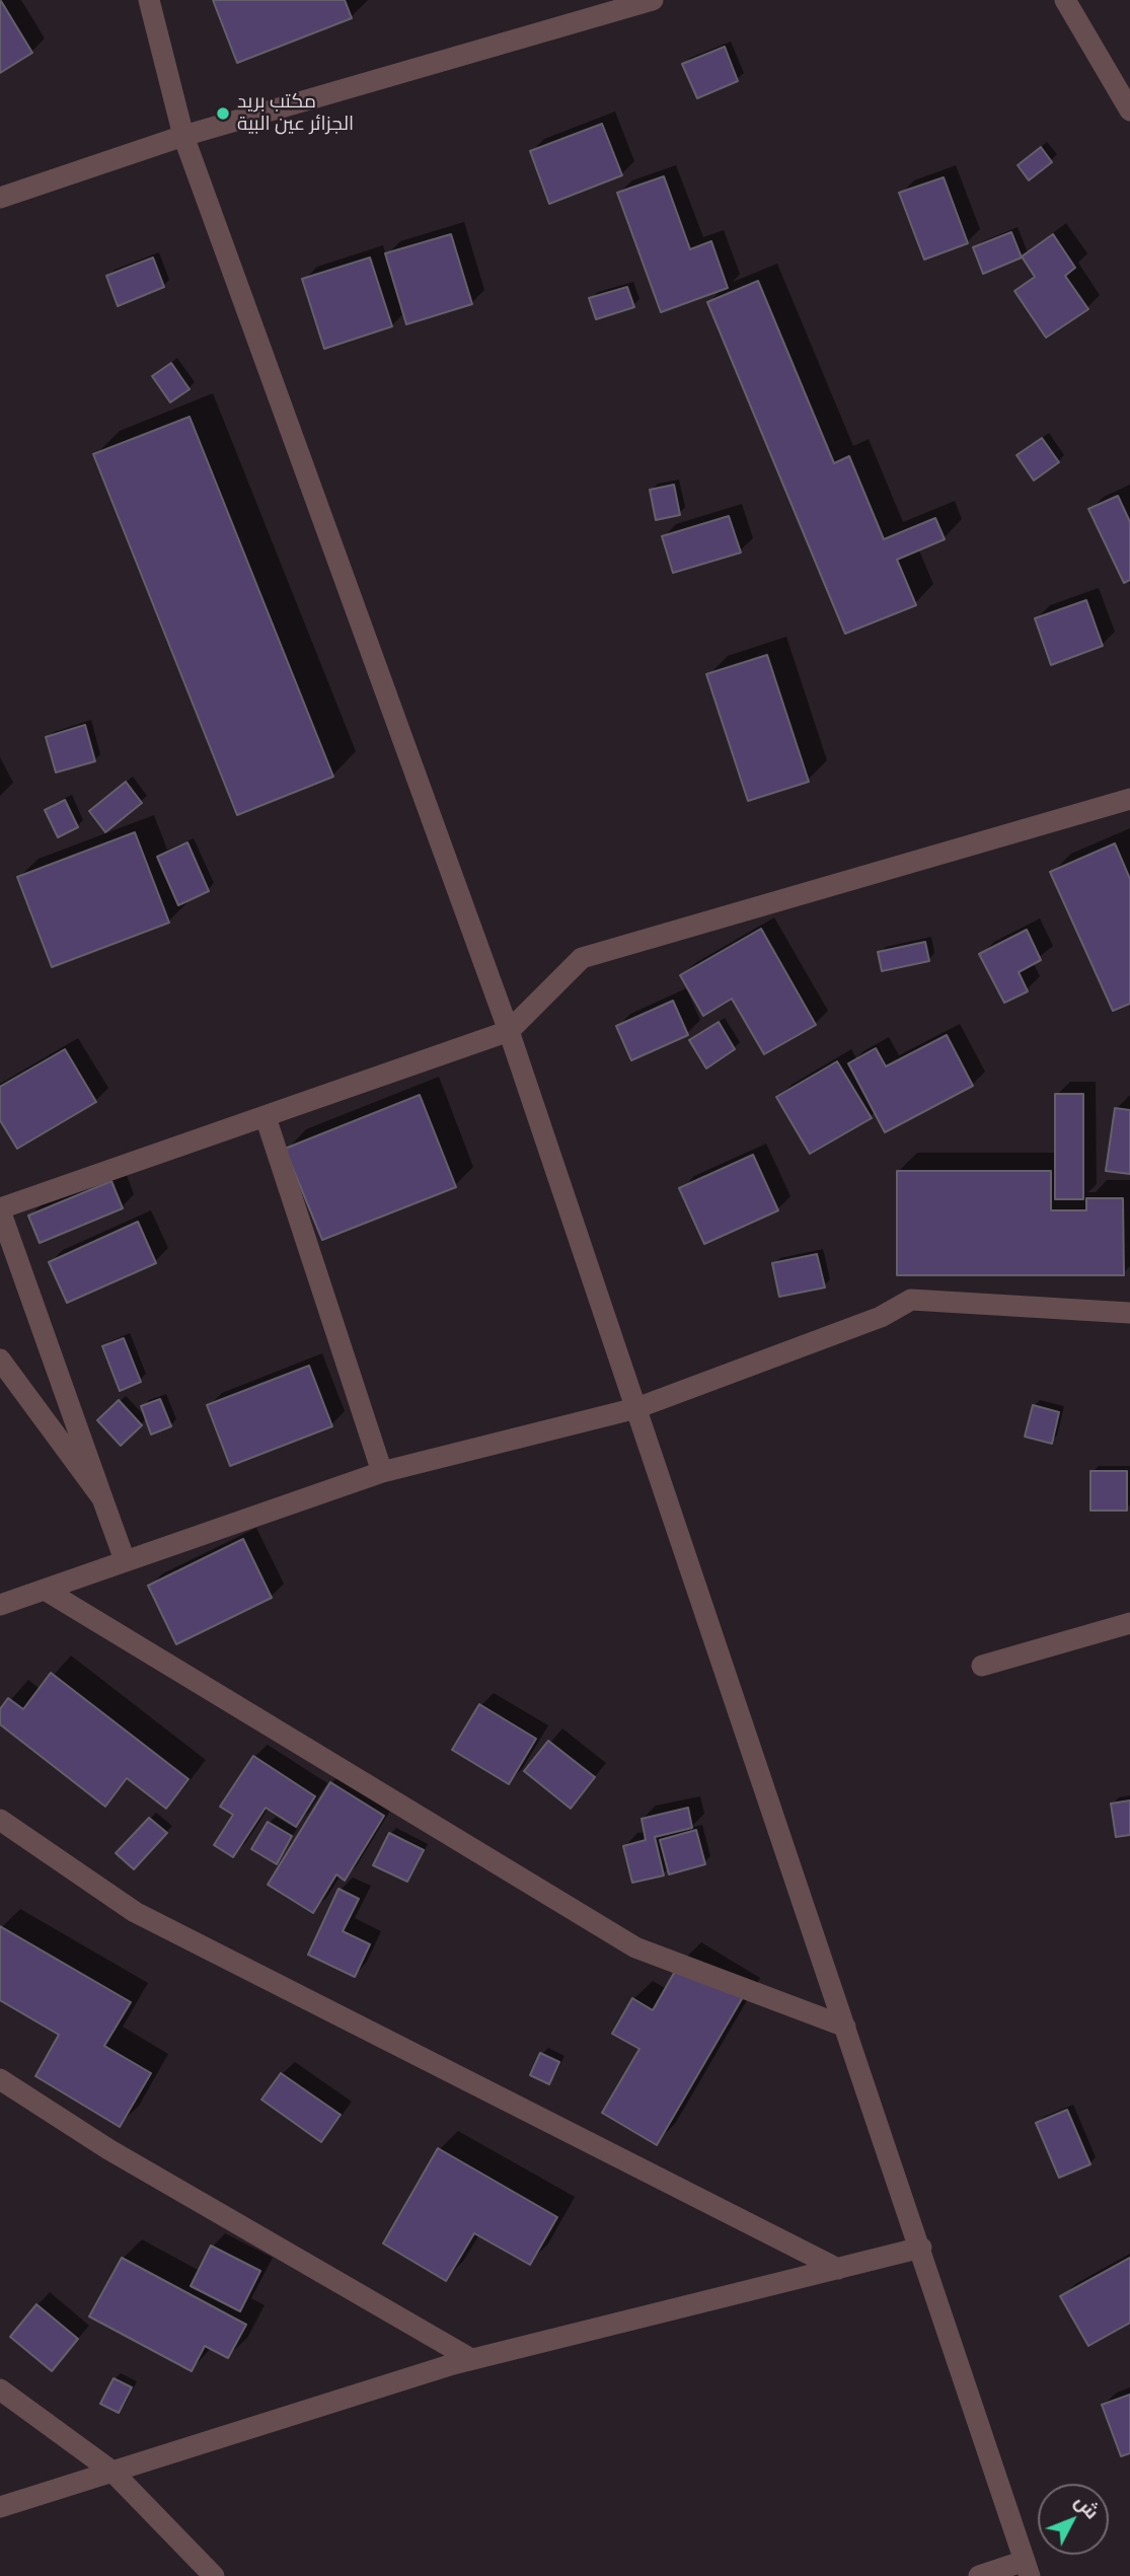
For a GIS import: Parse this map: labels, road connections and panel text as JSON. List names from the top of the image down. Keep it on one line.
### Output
{"places":["مكتب بريد الجزائر عين البية"],"north":"top right"}
